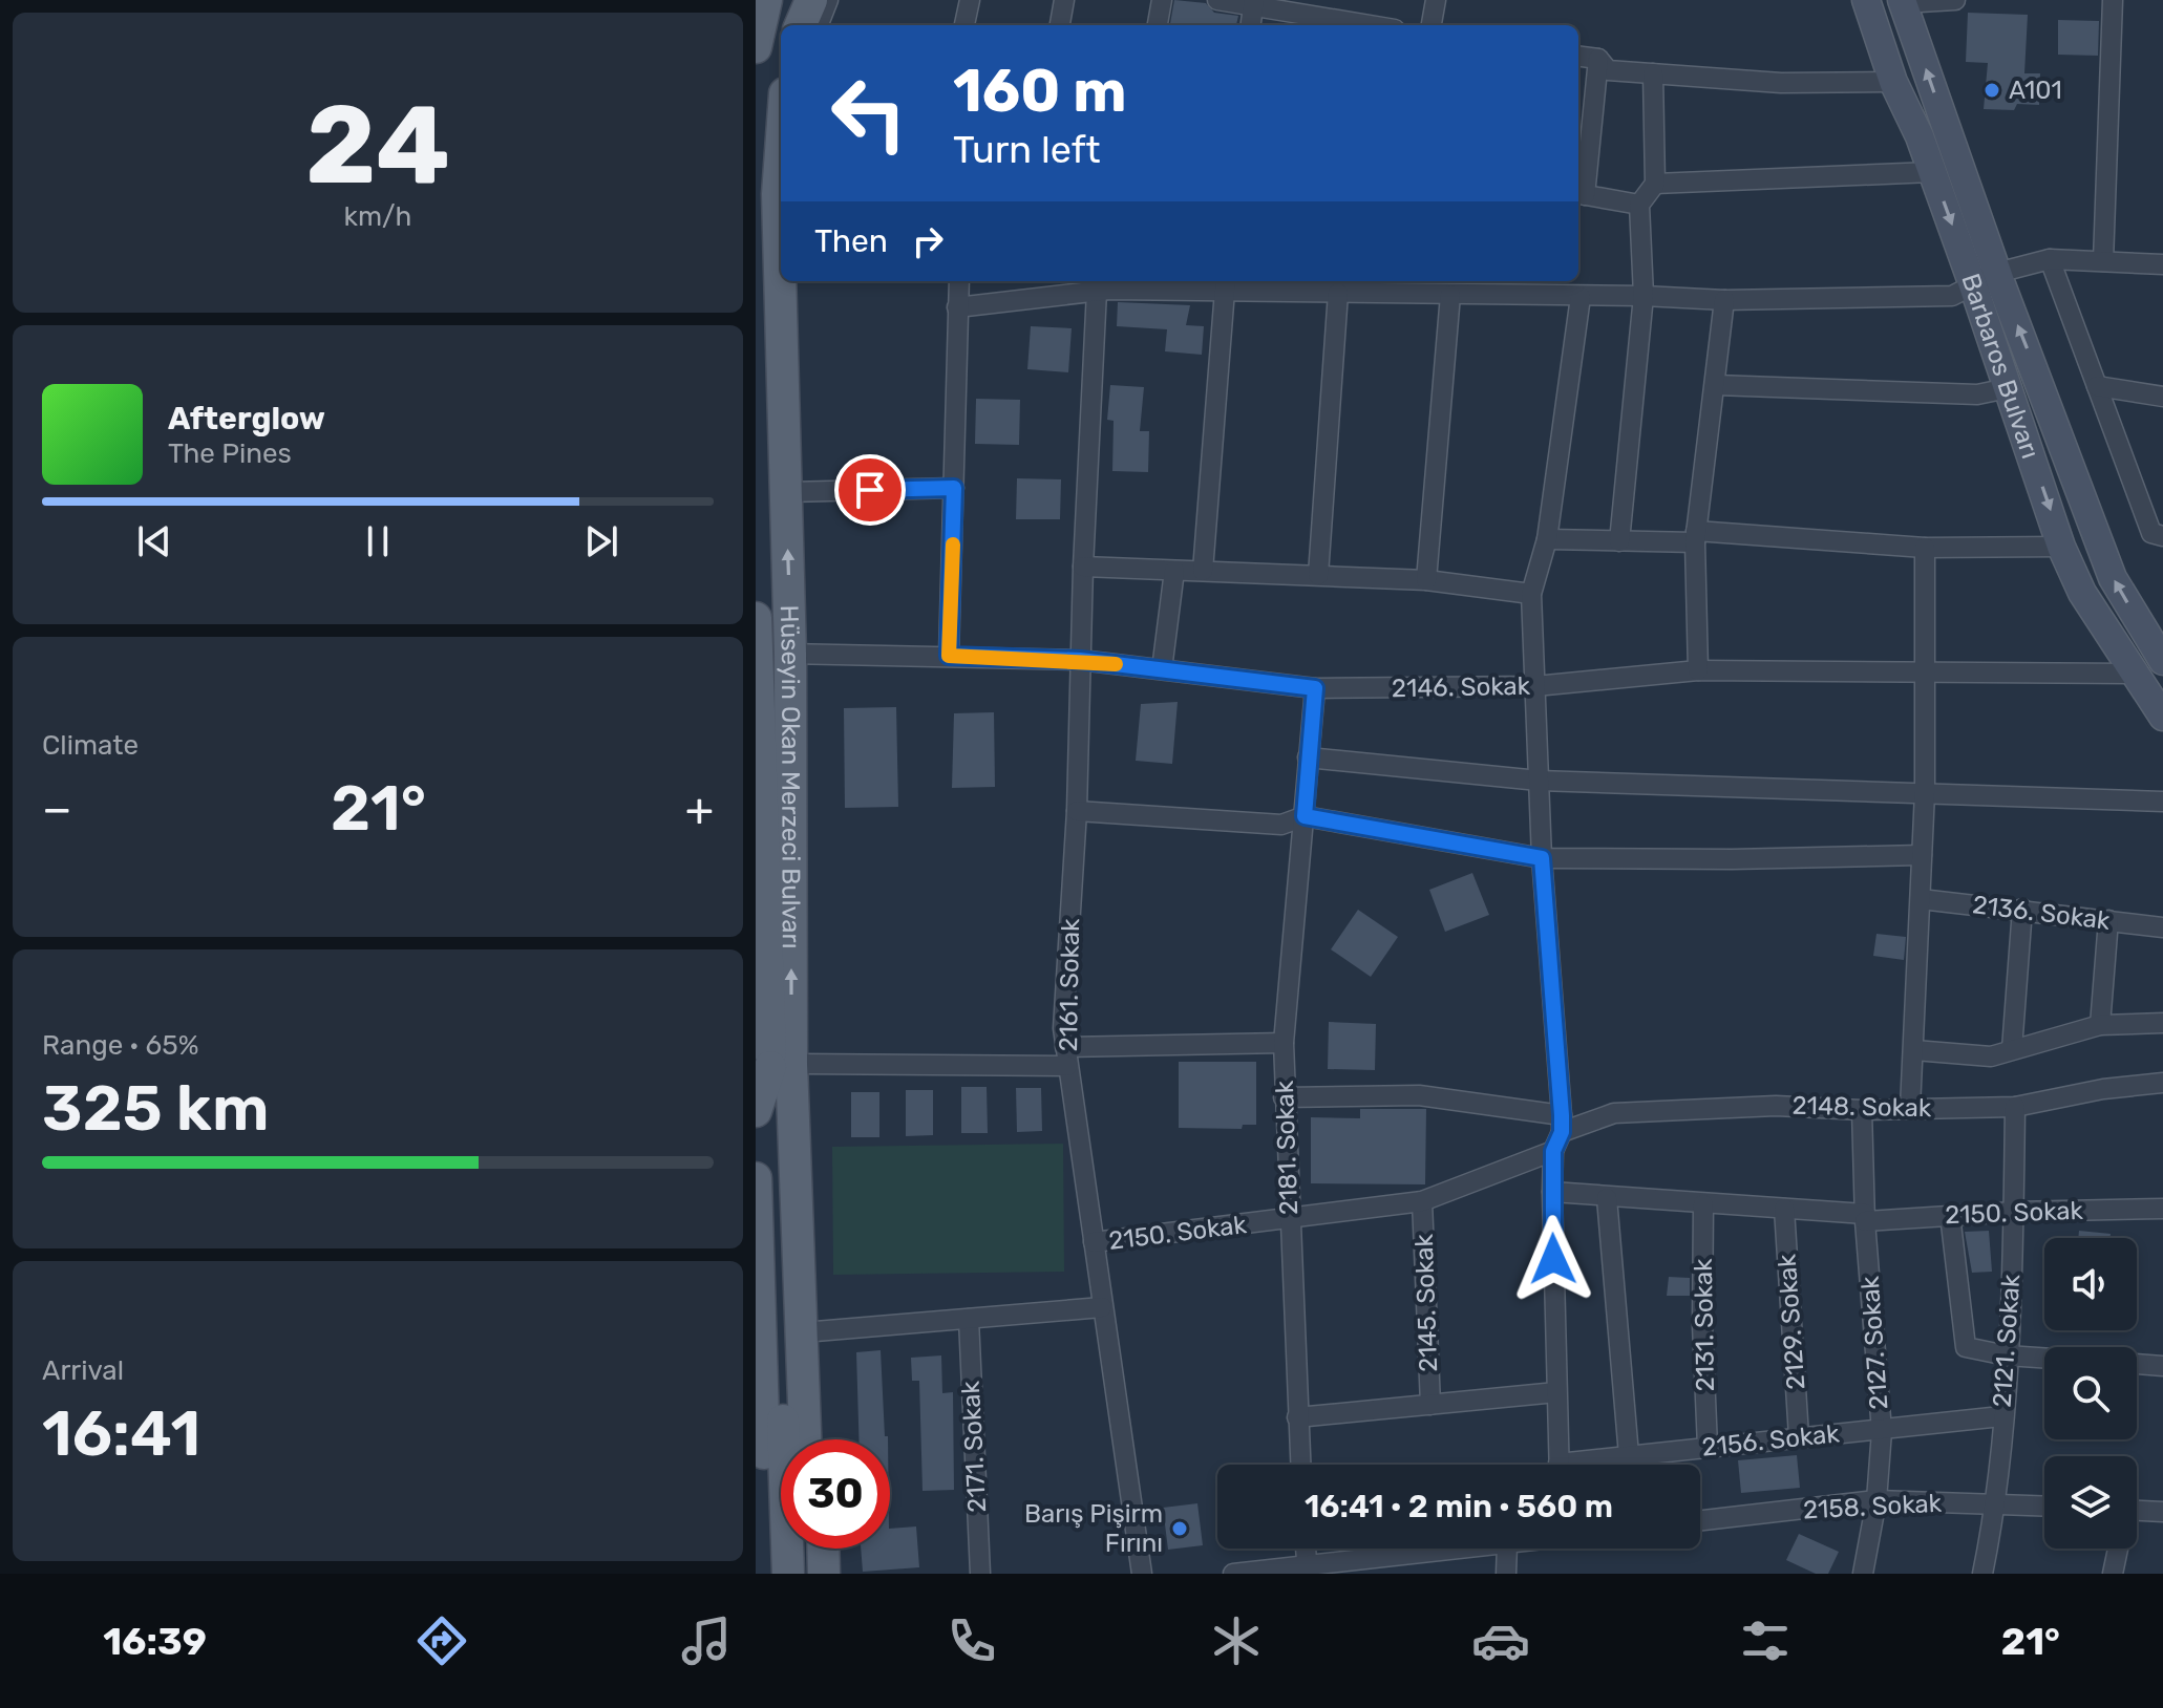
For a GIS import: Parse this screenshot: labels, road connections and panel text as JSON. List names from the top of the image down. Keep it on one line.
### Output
{"streets":{"main road":["Hüseyin Okan Merzeci Bulvarı"],"street":["Barbaros Bulvarı","2146. Sokak","2136. Sokak","2161. Sokak","2148. Sokak","2181. Sokak","2150. Sokak","2145. Sokak","2129. Sokak","2131. Sokak","2121. Sokak","2127. Sokak","2156. Sokak","2171. Sokak","2158. Sokak"]},"crossings":[["Barbaros Bulvarı","2146. Sokak"],["2146. Sokak","Hüseyin Okan Merzeci Bulvarı"],["2146. Sokak","2161. Sokak"],["2146. Sokak","2181. Sokak"],["2161. Sokak","2150. Sokak"],["2148. Sokak","2121. Sokak"],["2148. Sokak","2127. Sokak"],["2181. Sokak","2150. Sokak"],["2150. Sokak","2145. Sokak"],["2150. Sokak","2129. Sokak"],["2150. Sokak","2131. Sokak"],["2150. Sokak","2121. Sokak"],["2150. Sokak","2127. Sokak"],["2129. Sokak","2156. Sokak"],["2131. Sokak","2156. Sokak"],["2121. Sokak","2156. Sokak"],["2121. Sokak","2158. Sokak"],["2127. Sokak","2156. Sokak"],["2127. Sokak","2158. Sokak"]],"places":["A101","Barış Pişirm Fırını"],"page":{"tile":[["24","km/h"],"Climate",["Range · 65%","325 km"],["Arrival","16:41"]],"turn":["160 m","Turn left"],"then":"Then","song":["Afterglow","The Pines"],"heat":["−","21°","+"],"limit":"30","trip":"16:41 · 2 min · 560 m","tabs":["16:39","21°"]}}
